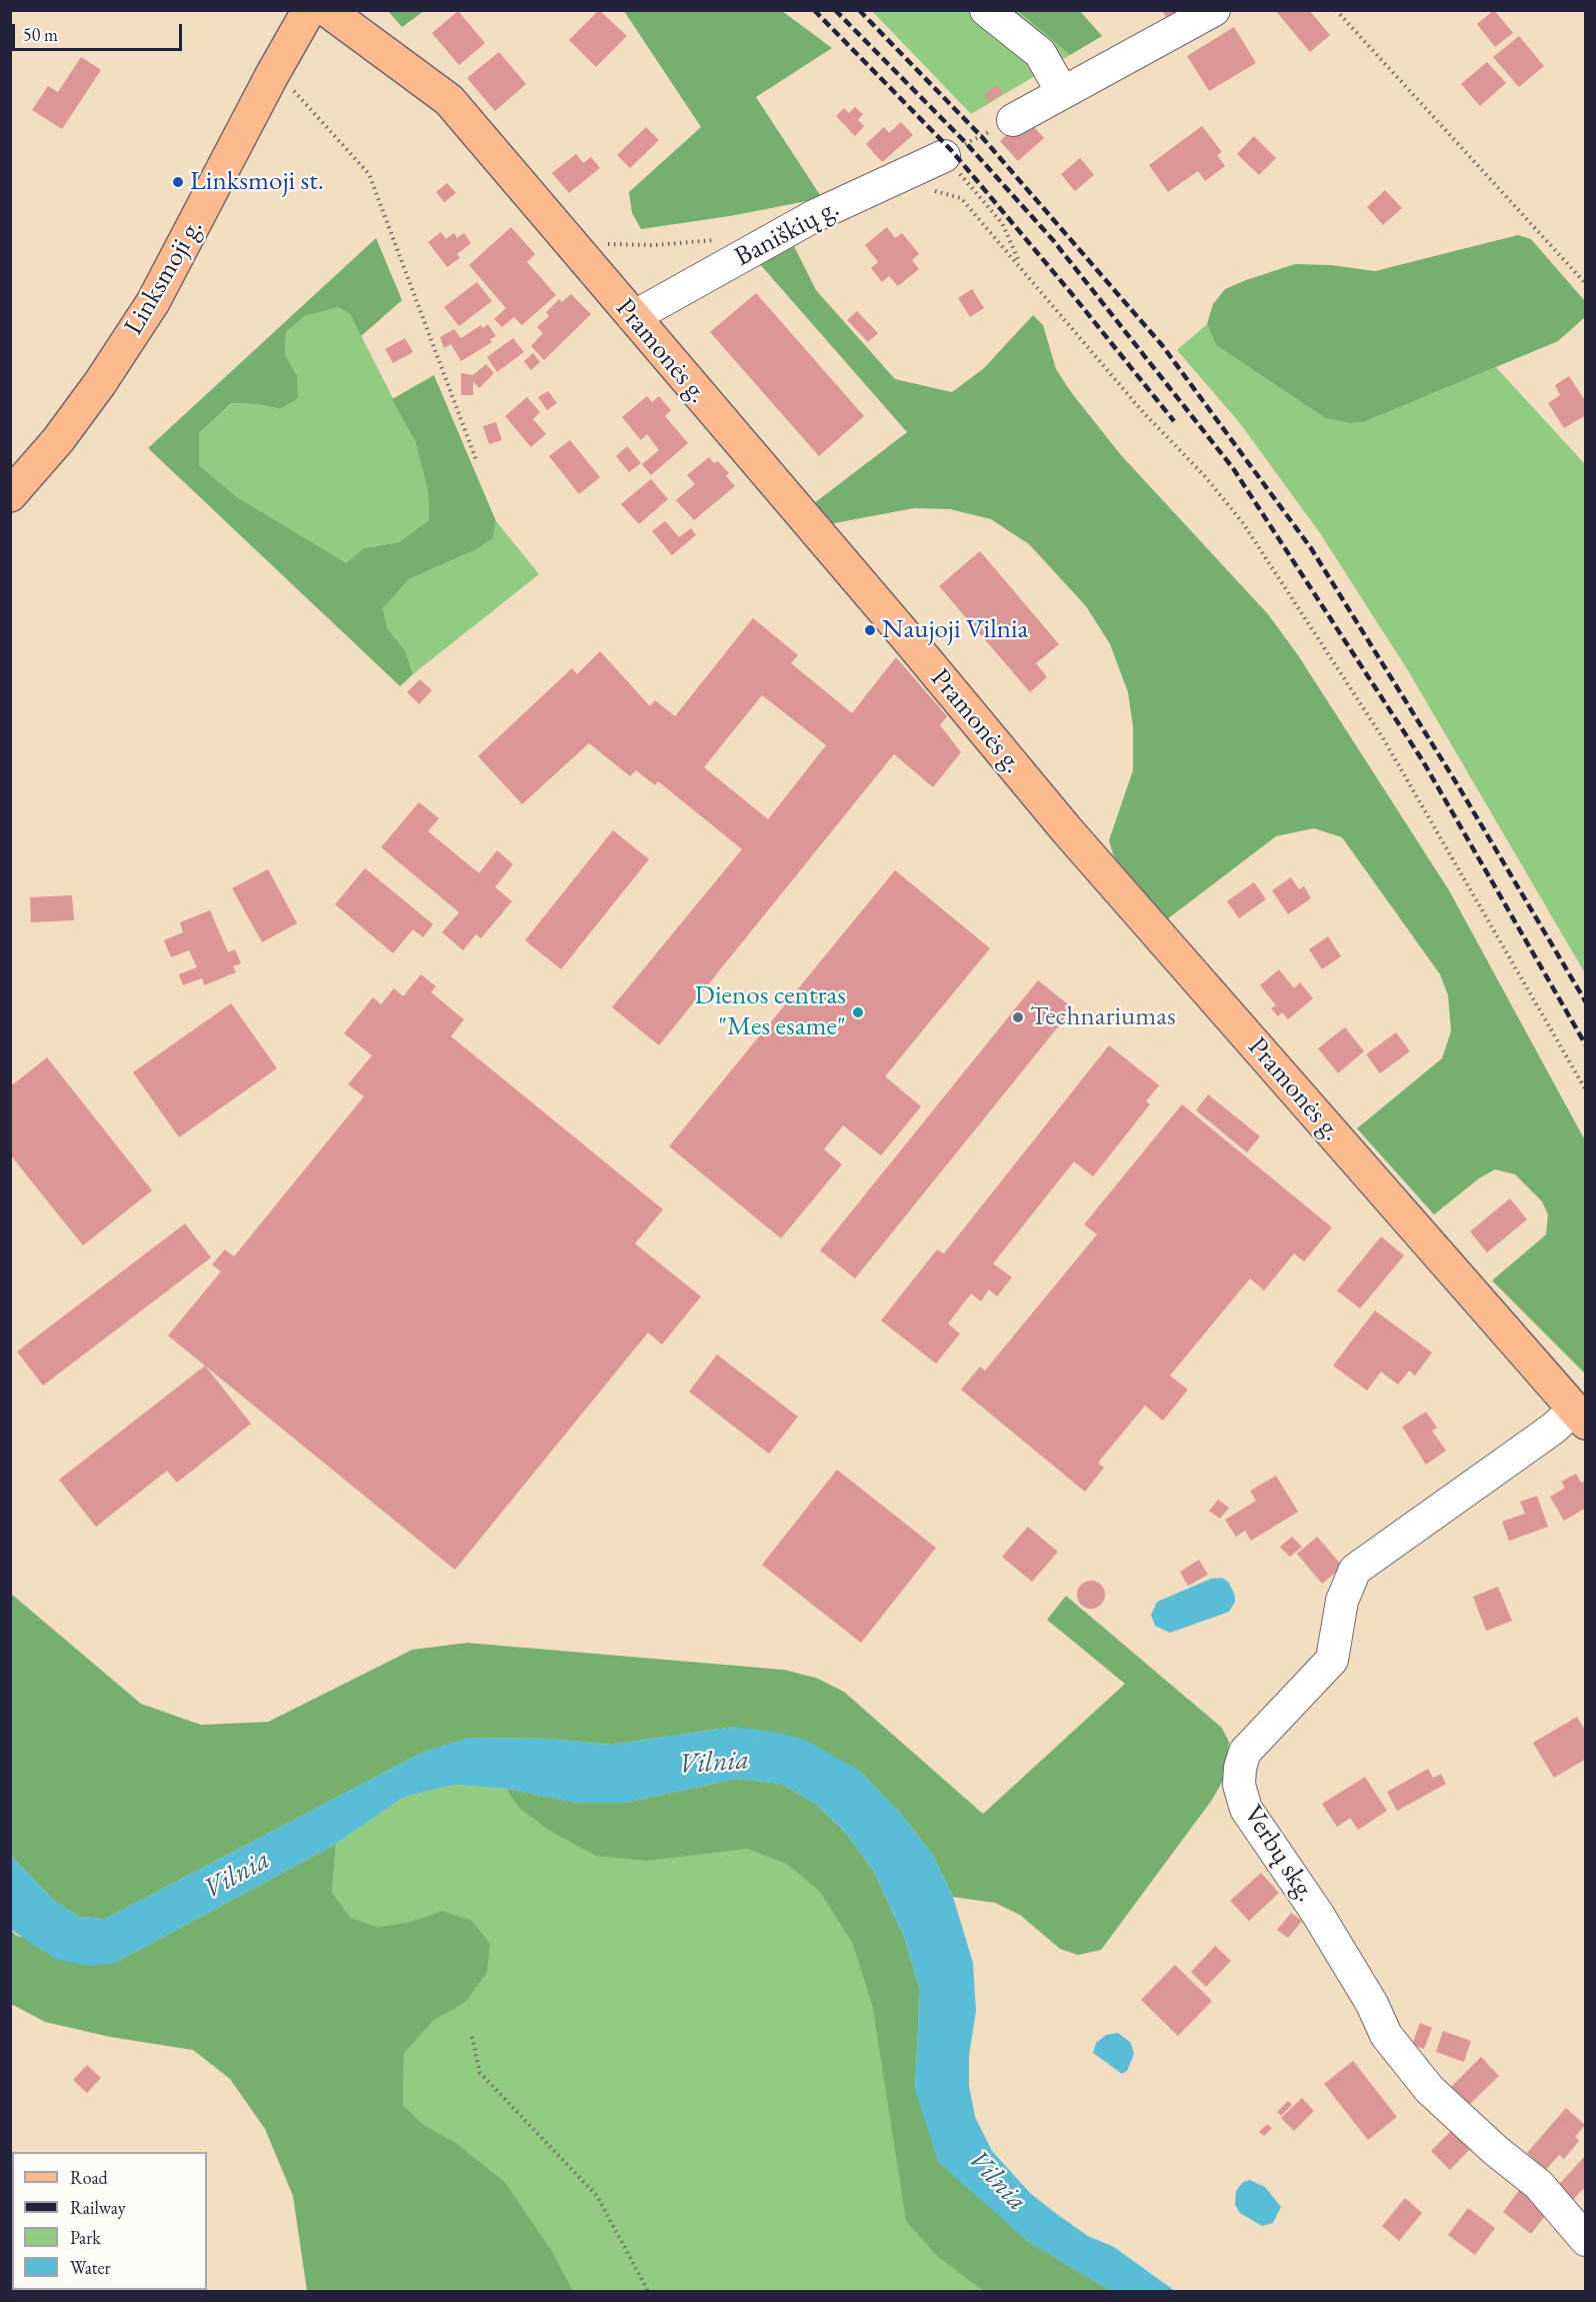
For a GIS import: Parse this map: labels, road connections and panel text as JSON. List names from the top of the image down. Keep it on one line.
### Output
{"streets":{"main road":["Linksmoji g.","Pramonės g."],"street":["Baniškių g.","Verbų skg."]},"crossings":[["Baniškių g.","Pramonės g."],["Pramonės g.","Verbų skg."]],"water":["Vilnia"],"places":["Linksmoji st.","Naujoji Vilnia","Dienos centras \"Mes esame\"","Technariumas"],"legend":["Road","Railway","Park","Water"],"scale_bar":"50 m"}
